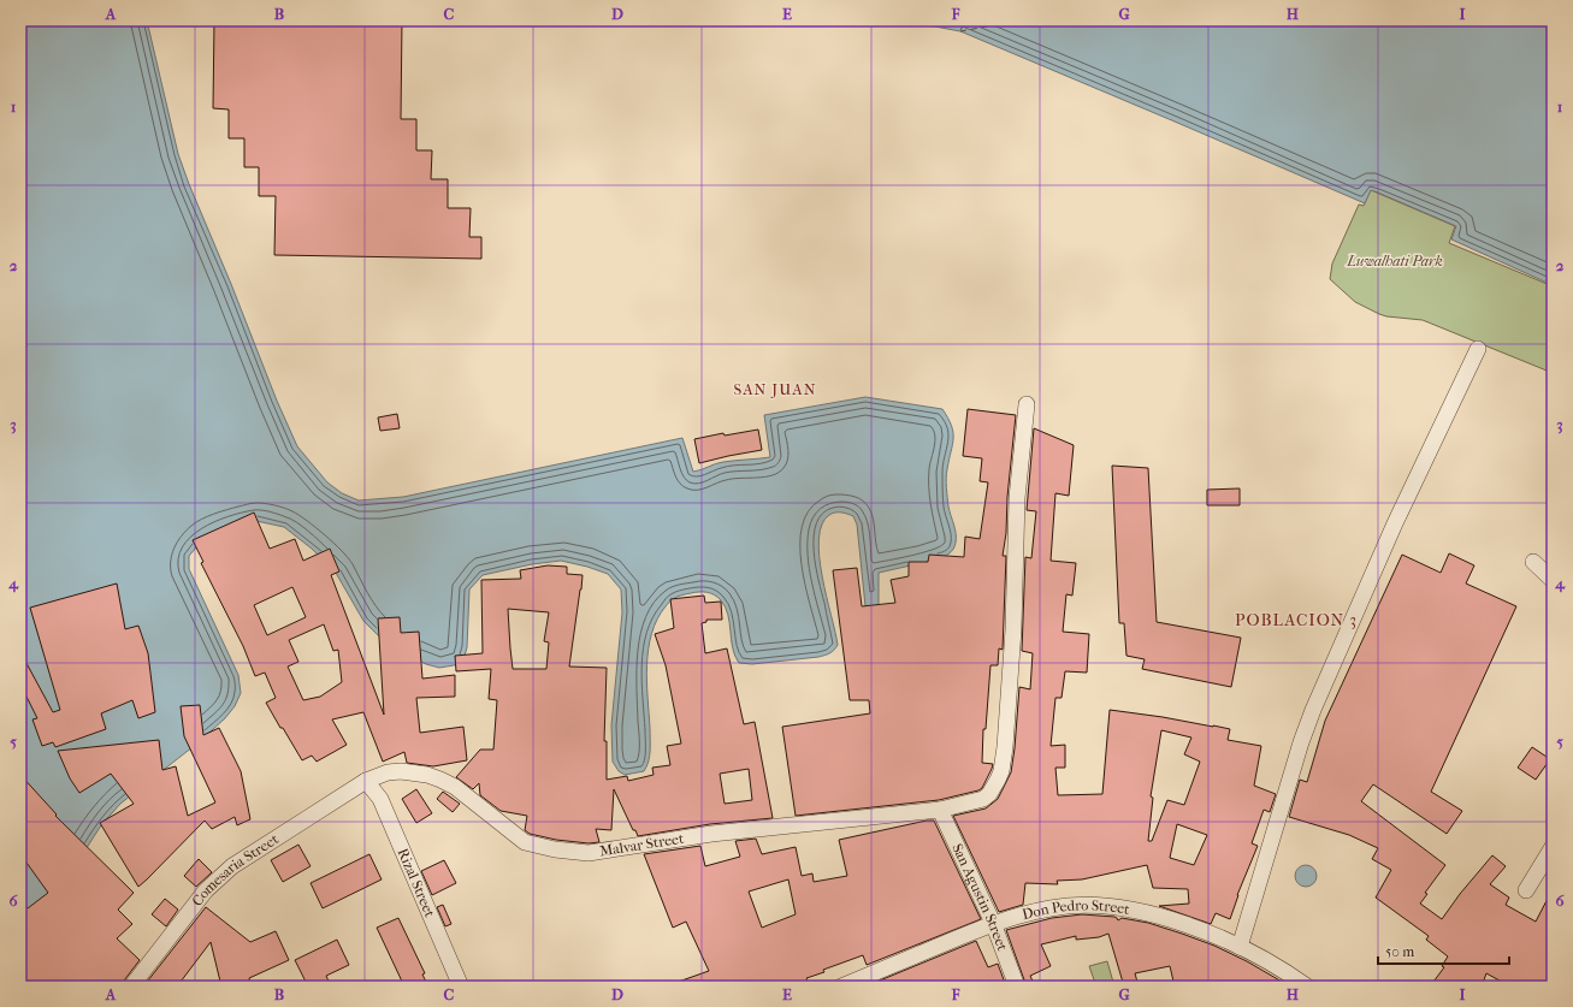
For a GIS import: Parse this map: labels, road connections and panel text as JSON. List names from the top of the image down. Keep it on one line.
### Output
{"streets":{"street":["Malvar Street","Comesaria Street","Rizal Street","San Agustin Street","Don Pedro Street"]},"crossings":[["Malvar Street","Comesaria Street"],["Malvar Street","Rizal Street"],["Malvar Street","San Agustin Street"],["Comesaria Street","Rizal Street"],["San Agustin Street","Don Pedro Street"]],"districts":["SAN JUAN","POBLACION 3"],"parks":["Luwalhati Park"],"scale_bar":"50 m","grid":{"columns":["A","B","C","D","E","F","G","H","I"],"rows":["1","2","3","4","5","6"]}}
